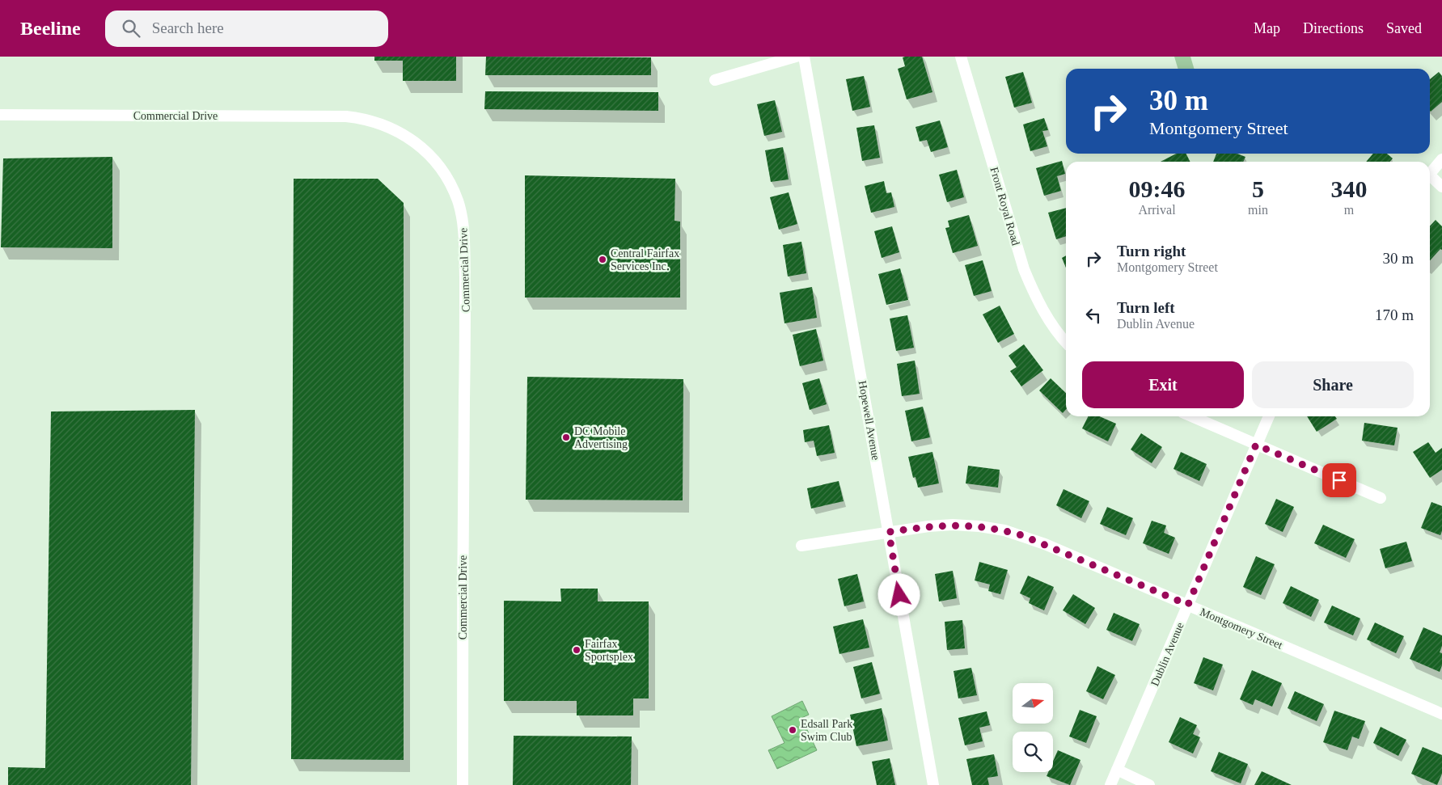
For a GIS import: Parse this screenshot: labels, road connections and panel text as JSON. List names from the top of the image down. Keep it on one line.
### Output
{"streets":{"street":["Commercial Drive","Front Royal Road","Hopewell Avenue","Montgomery Street","Dublin Avenue"]},"crossings":[["Hopewell Avenue","Montgomery Street"],["Montgomery Street","Dublin Avenue"]],"places":["Central Fairfax Services Inc.","DC Mobile Advertising","Fairfax Sportsplex","Edsall Park Swim Club"],"north":"right","page":{"header":"Beeline","search":"Search here","nav":["Map","Directions","Saved"],"turn":["30 m","Montgomery Street"],"eta":["09:46","Arrival","5","min","340","m"],"list":[{"name":"Turn right","note":"Montgomery Street","value":"30 m"},{"name":"Turn left","note":"Dublin Avenue","value":"170 m"}],"buttons":["Exit","Share"]}}
